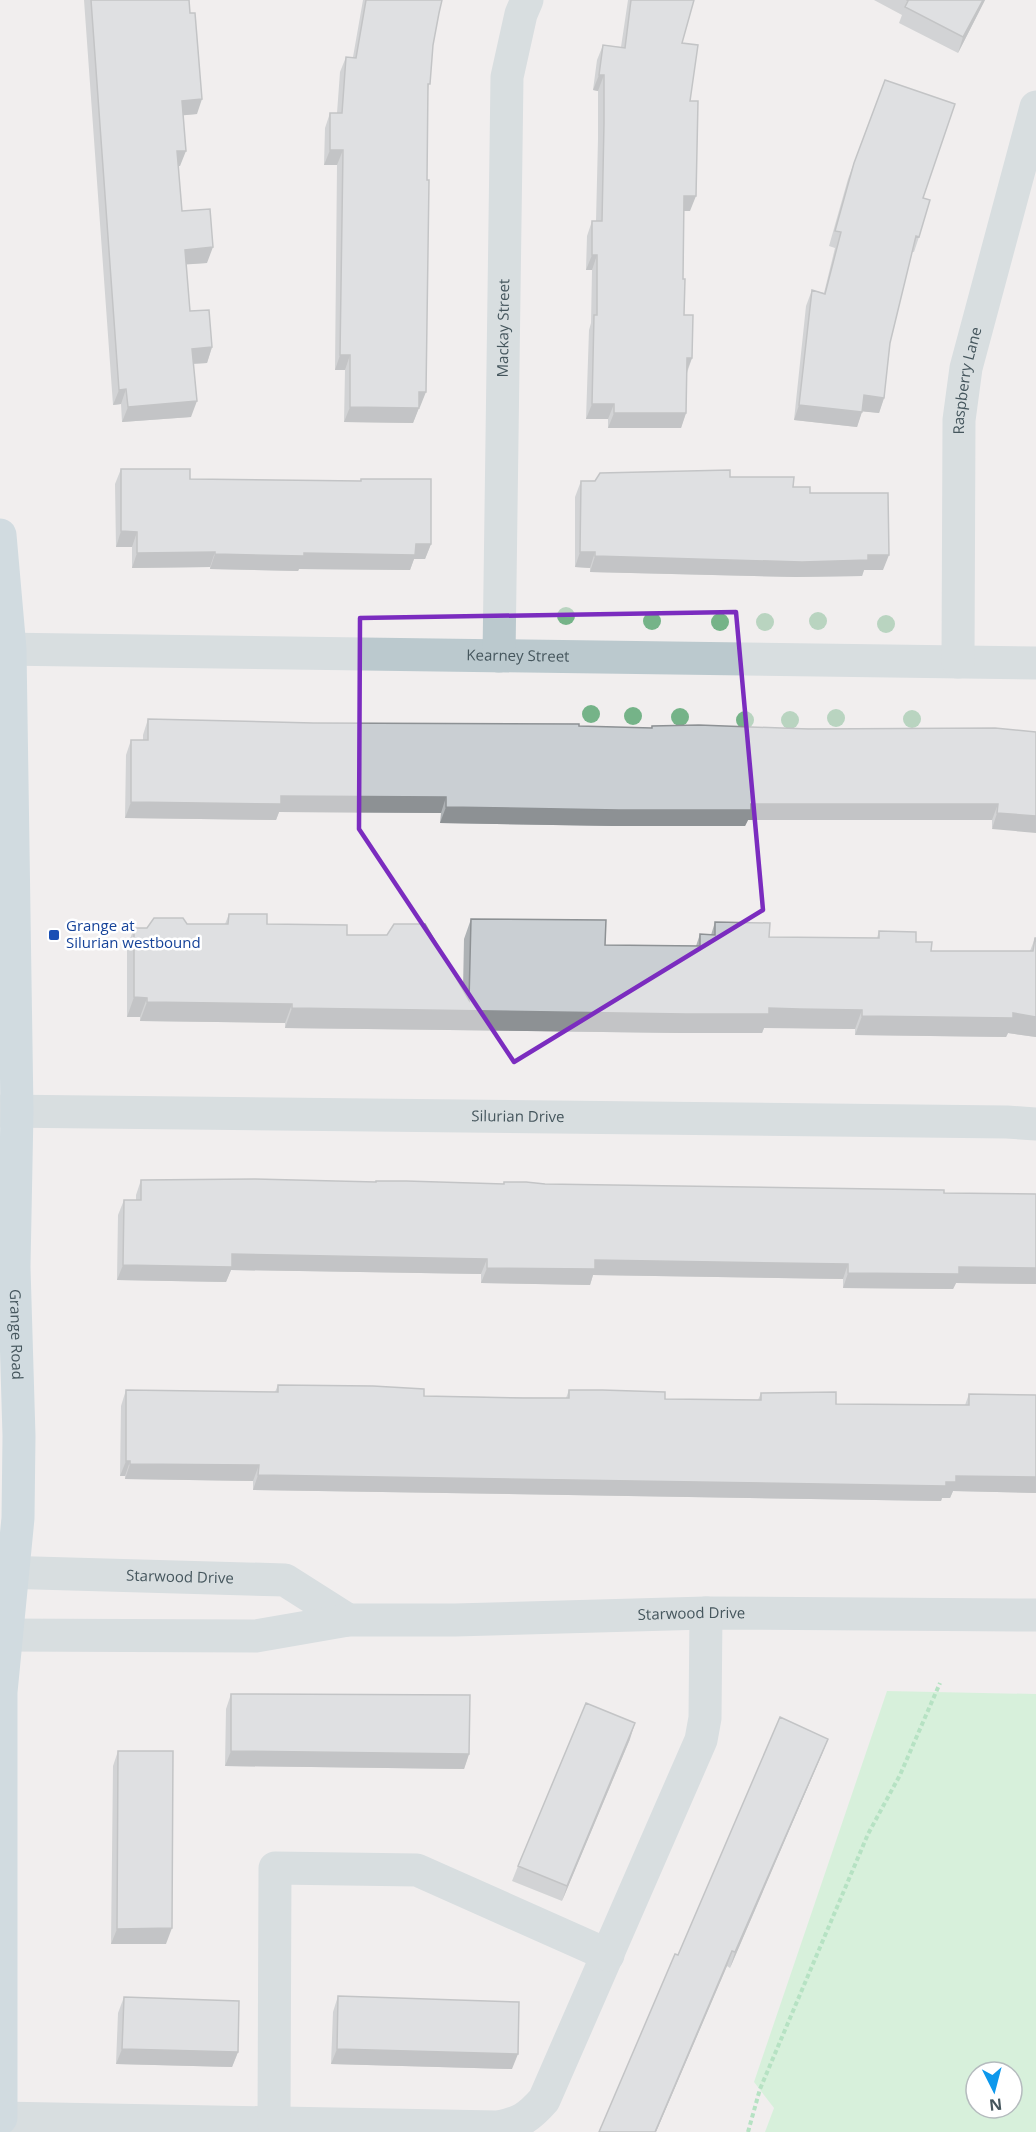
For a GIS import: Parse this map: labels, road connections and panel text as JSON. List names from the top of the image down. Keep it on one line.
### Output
{"streets":{"main road":["Grange Road"],"street":["Mackay Street","Raspberry Lane","Kearney Street","Silurian Drive","Starwood Drive"]},"crossings":[["Mackay Street","Kearney Street"],["Raspberry Lane","Kearney Street"],["Kearney Street","Grange Road"],["Silurian Drive","Grange Road"],["Grange Road","Starwood Drive"]],"places":{"transit":["Grange at Silurian westbound"]},"north":"bottom"}
